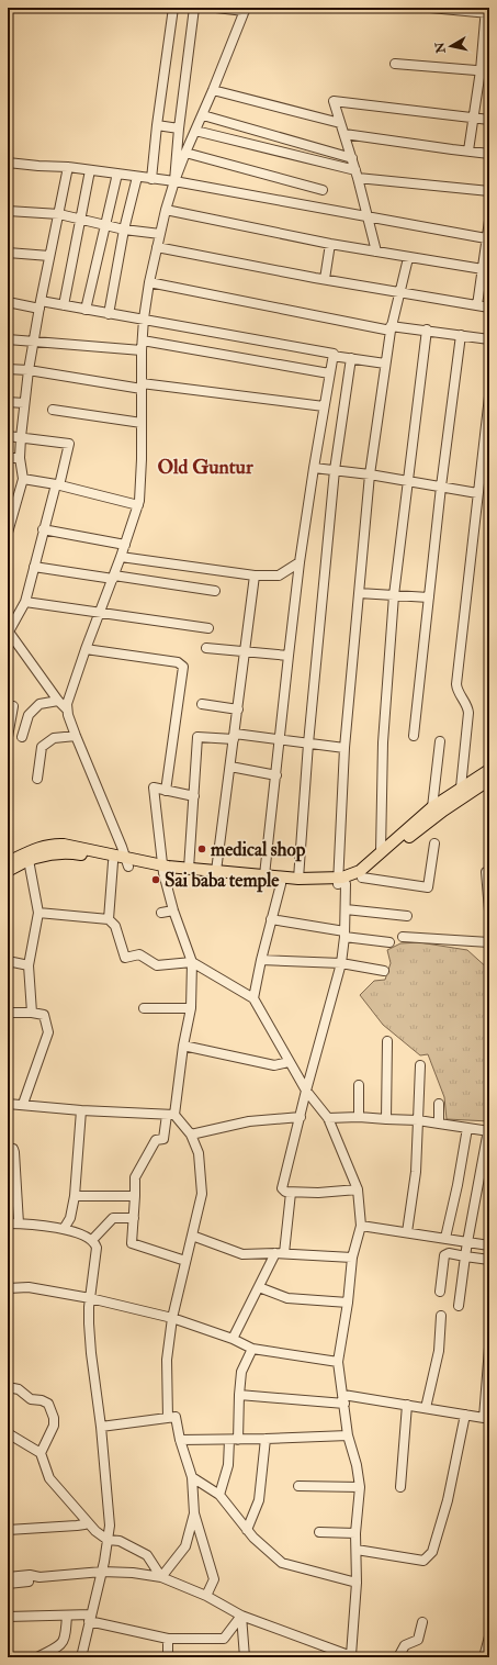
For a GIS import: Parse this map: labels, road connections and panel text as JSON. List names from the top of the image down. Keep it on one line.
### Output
{"districts":["Old Guntur"],"places":["medical shop","Sai baba temple"],"north":"left"}
